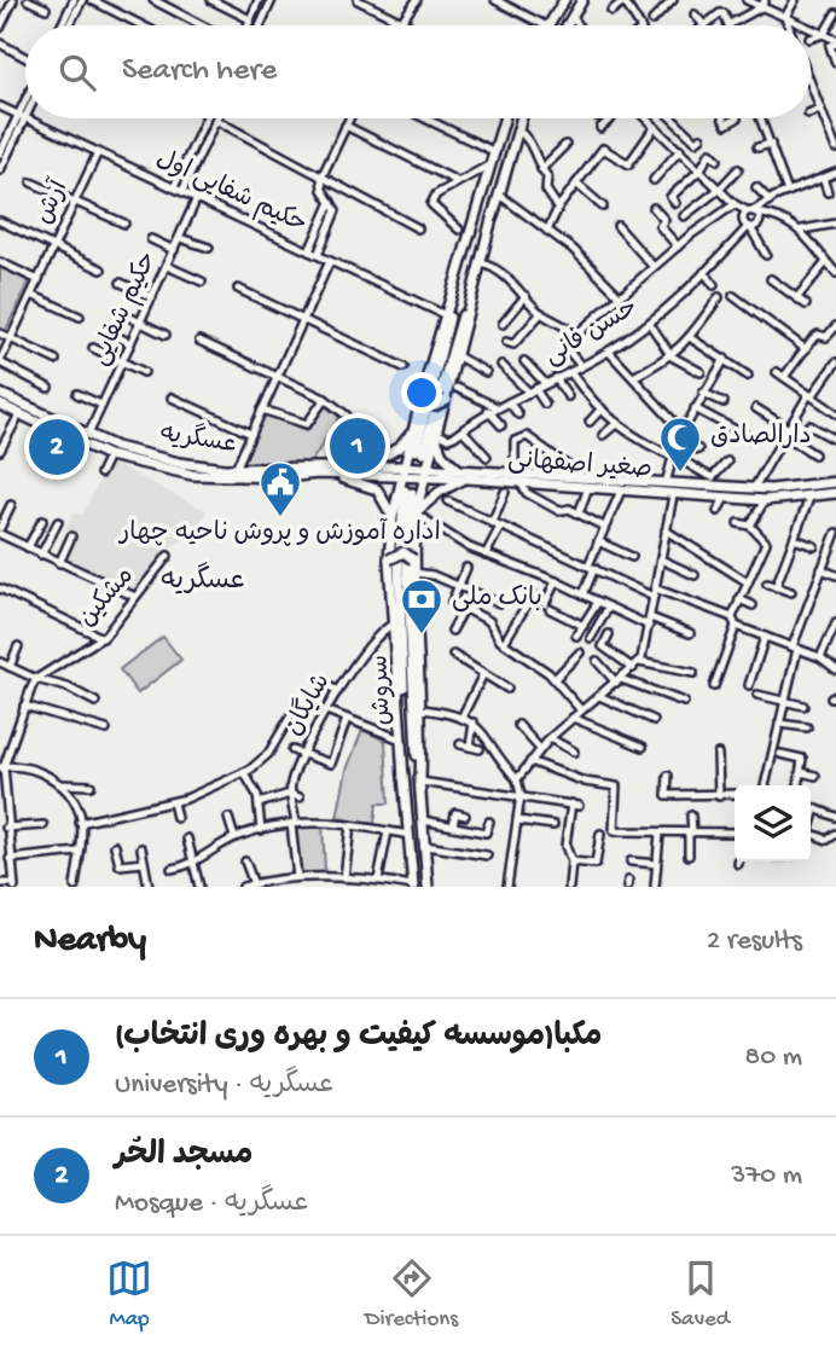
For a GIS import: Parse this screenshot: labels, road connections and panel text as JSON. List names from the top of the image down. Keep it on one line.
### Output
{"streets":{"main road":["عسگریه","صغیر اصفهانی","سروش"],"street":["حکیم شفایی اول","آرش","حکیم شفایی","حسن فانی","مشکین","شایگان"]},"crossings":[["حکیم شفایی اول","آرش"],["حکیم شفایی اول","حکیم شفایی"],["حکیم شفایی","عسگریه"],["عسگریه","صغیر اصفهانی"]],"districts":["عسگریه"],"places":{"mosque":["دارالصادق"],"public building":["اداره آموزش و پروش ناحیه چهار"],"bank":["بانک ملی"]},"page":{"search":"Search here","pins":["1","2"],"heading":["Nearby","2 results"],"list":[{"mark":"1","name":"مکبا(موسسه کیفیت و بهره وری انتخاب)","note":"University · عسگریه","value":"80 m"},{"mark":"2","name":"مسجد الحُر","note":"Mosque · عسگریه","value":"370 m"}],"nav":["Map","Directions","Saved"]}}
